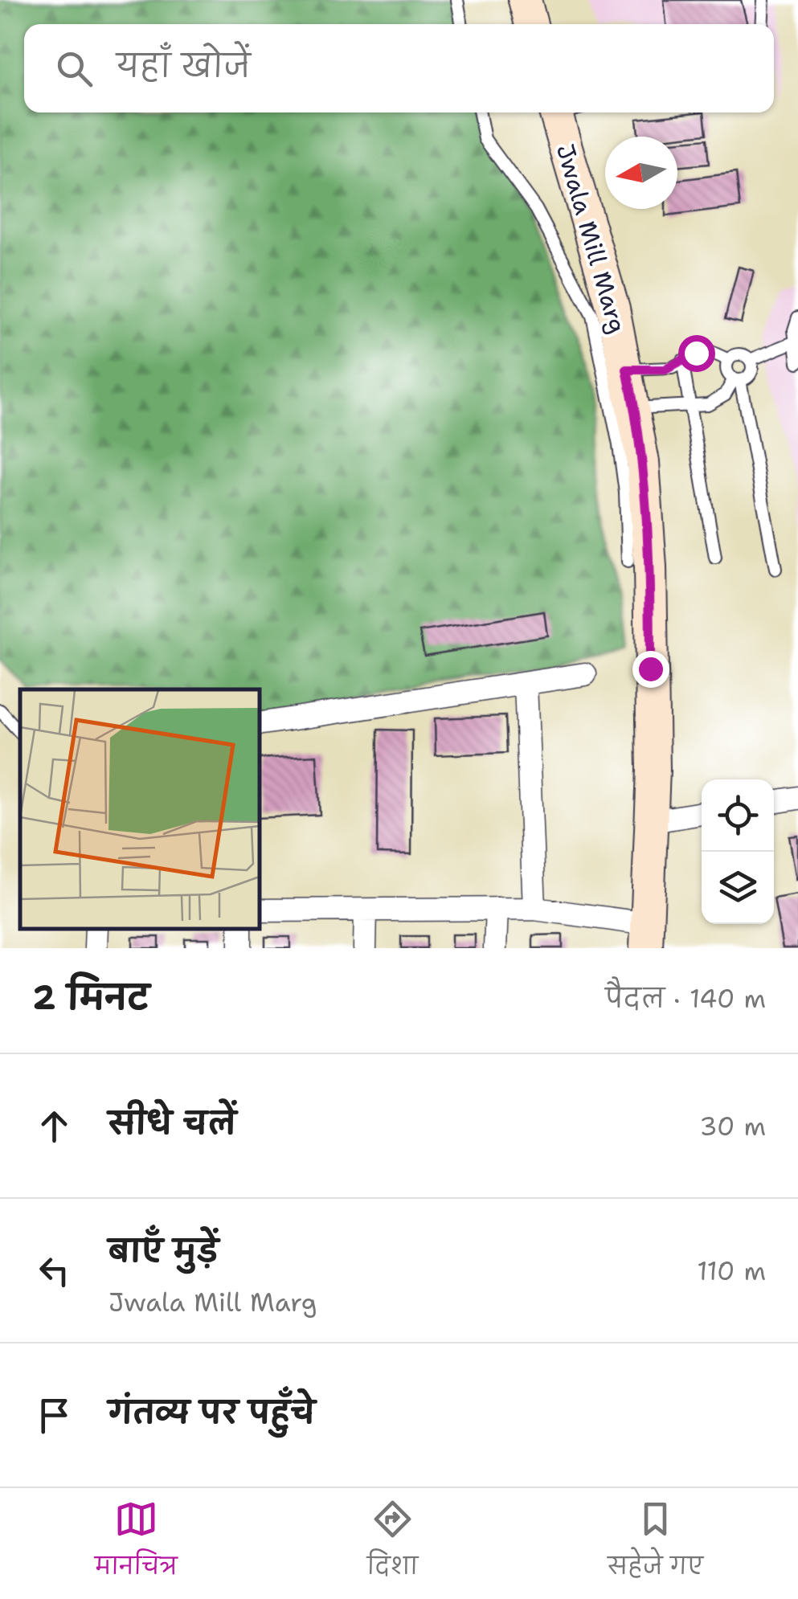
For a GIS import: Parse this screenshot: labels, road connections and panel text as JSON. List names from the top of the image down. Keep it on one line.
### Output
{"streets":{"street":["Jwala Mill Marg"]},"north":"left","page":{"search":"यहाँ खोजें","heading":["2 मिनट","पैदल · 140 m"],"list":[["सीधे चलें","30 m"],["बाएँ मुड़ें","Jwala Mill Marg","110 m"],"गंतव्य पर पहुँचे"],"nav":["मानचित्र","दिशा","सहेजे गए"]}}
